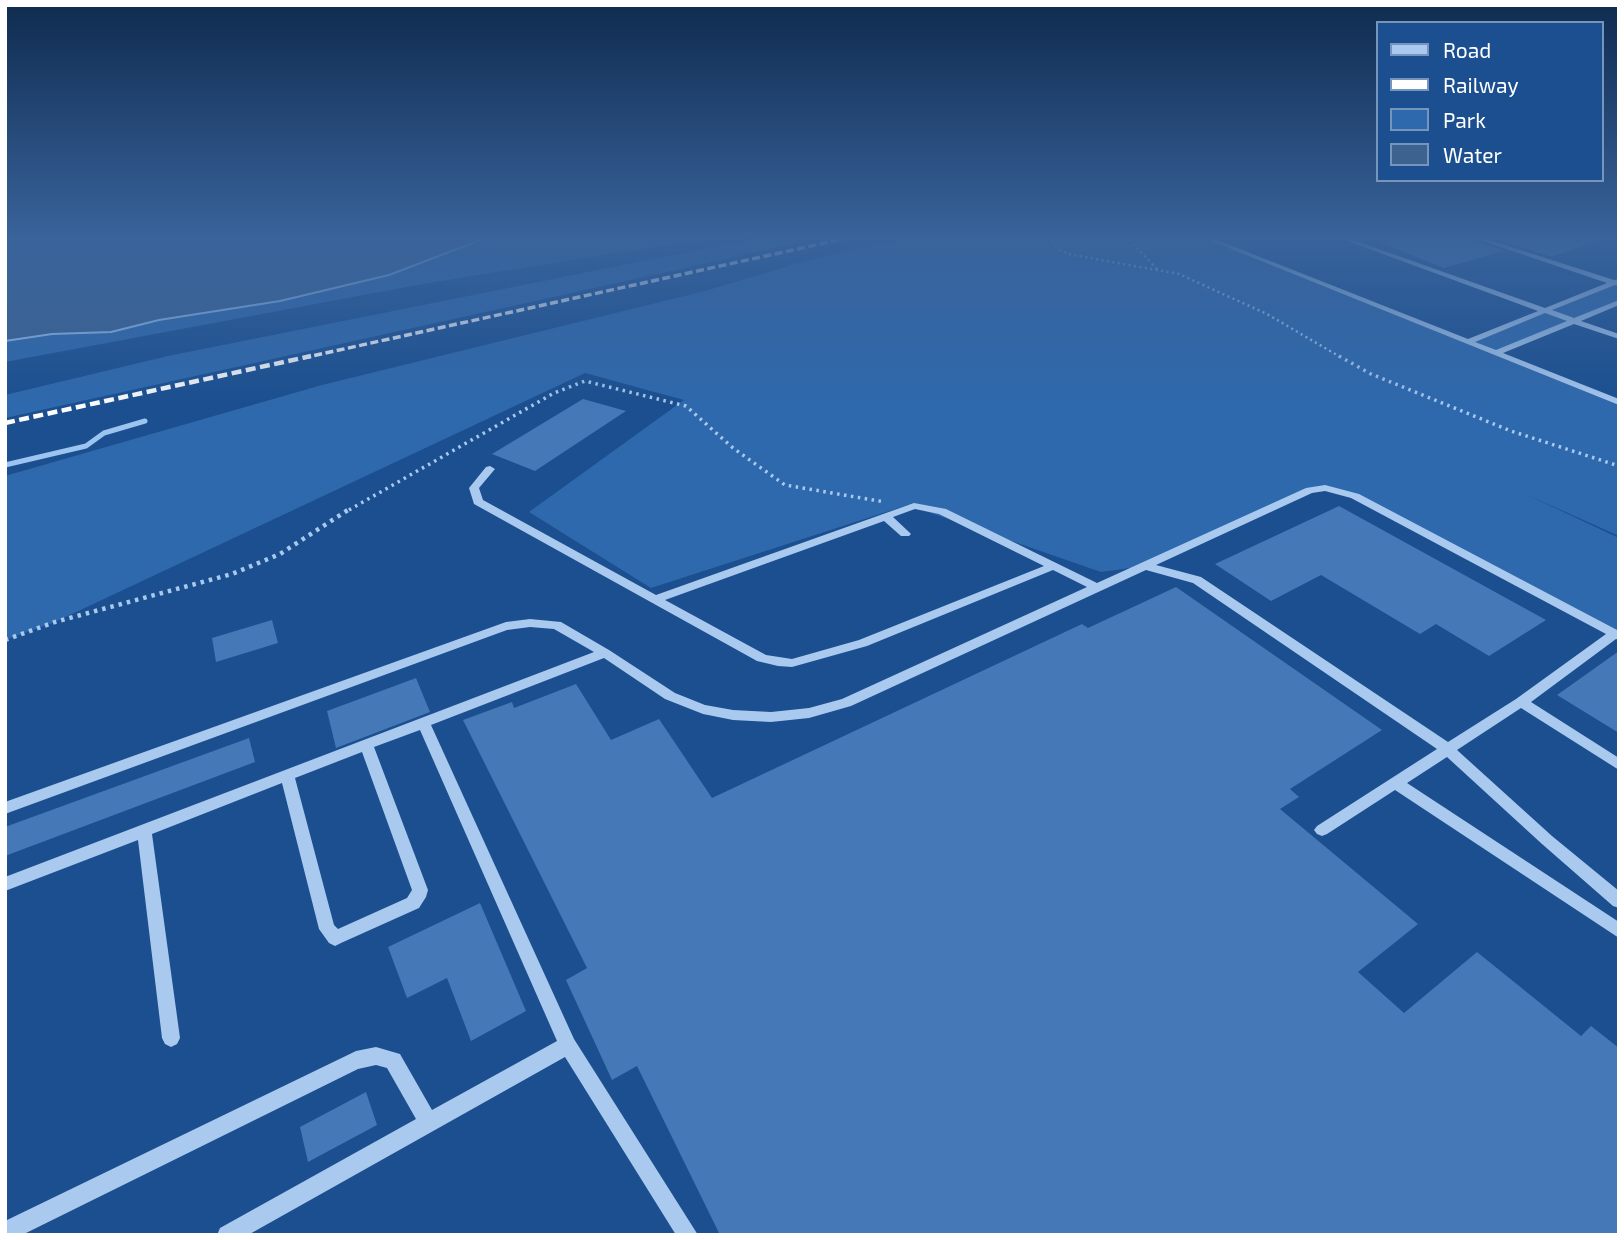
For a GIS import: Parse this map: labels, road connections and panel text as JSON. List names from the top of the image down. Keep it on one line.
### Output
{"legend":["Road","Railway","Park","Water"]}
